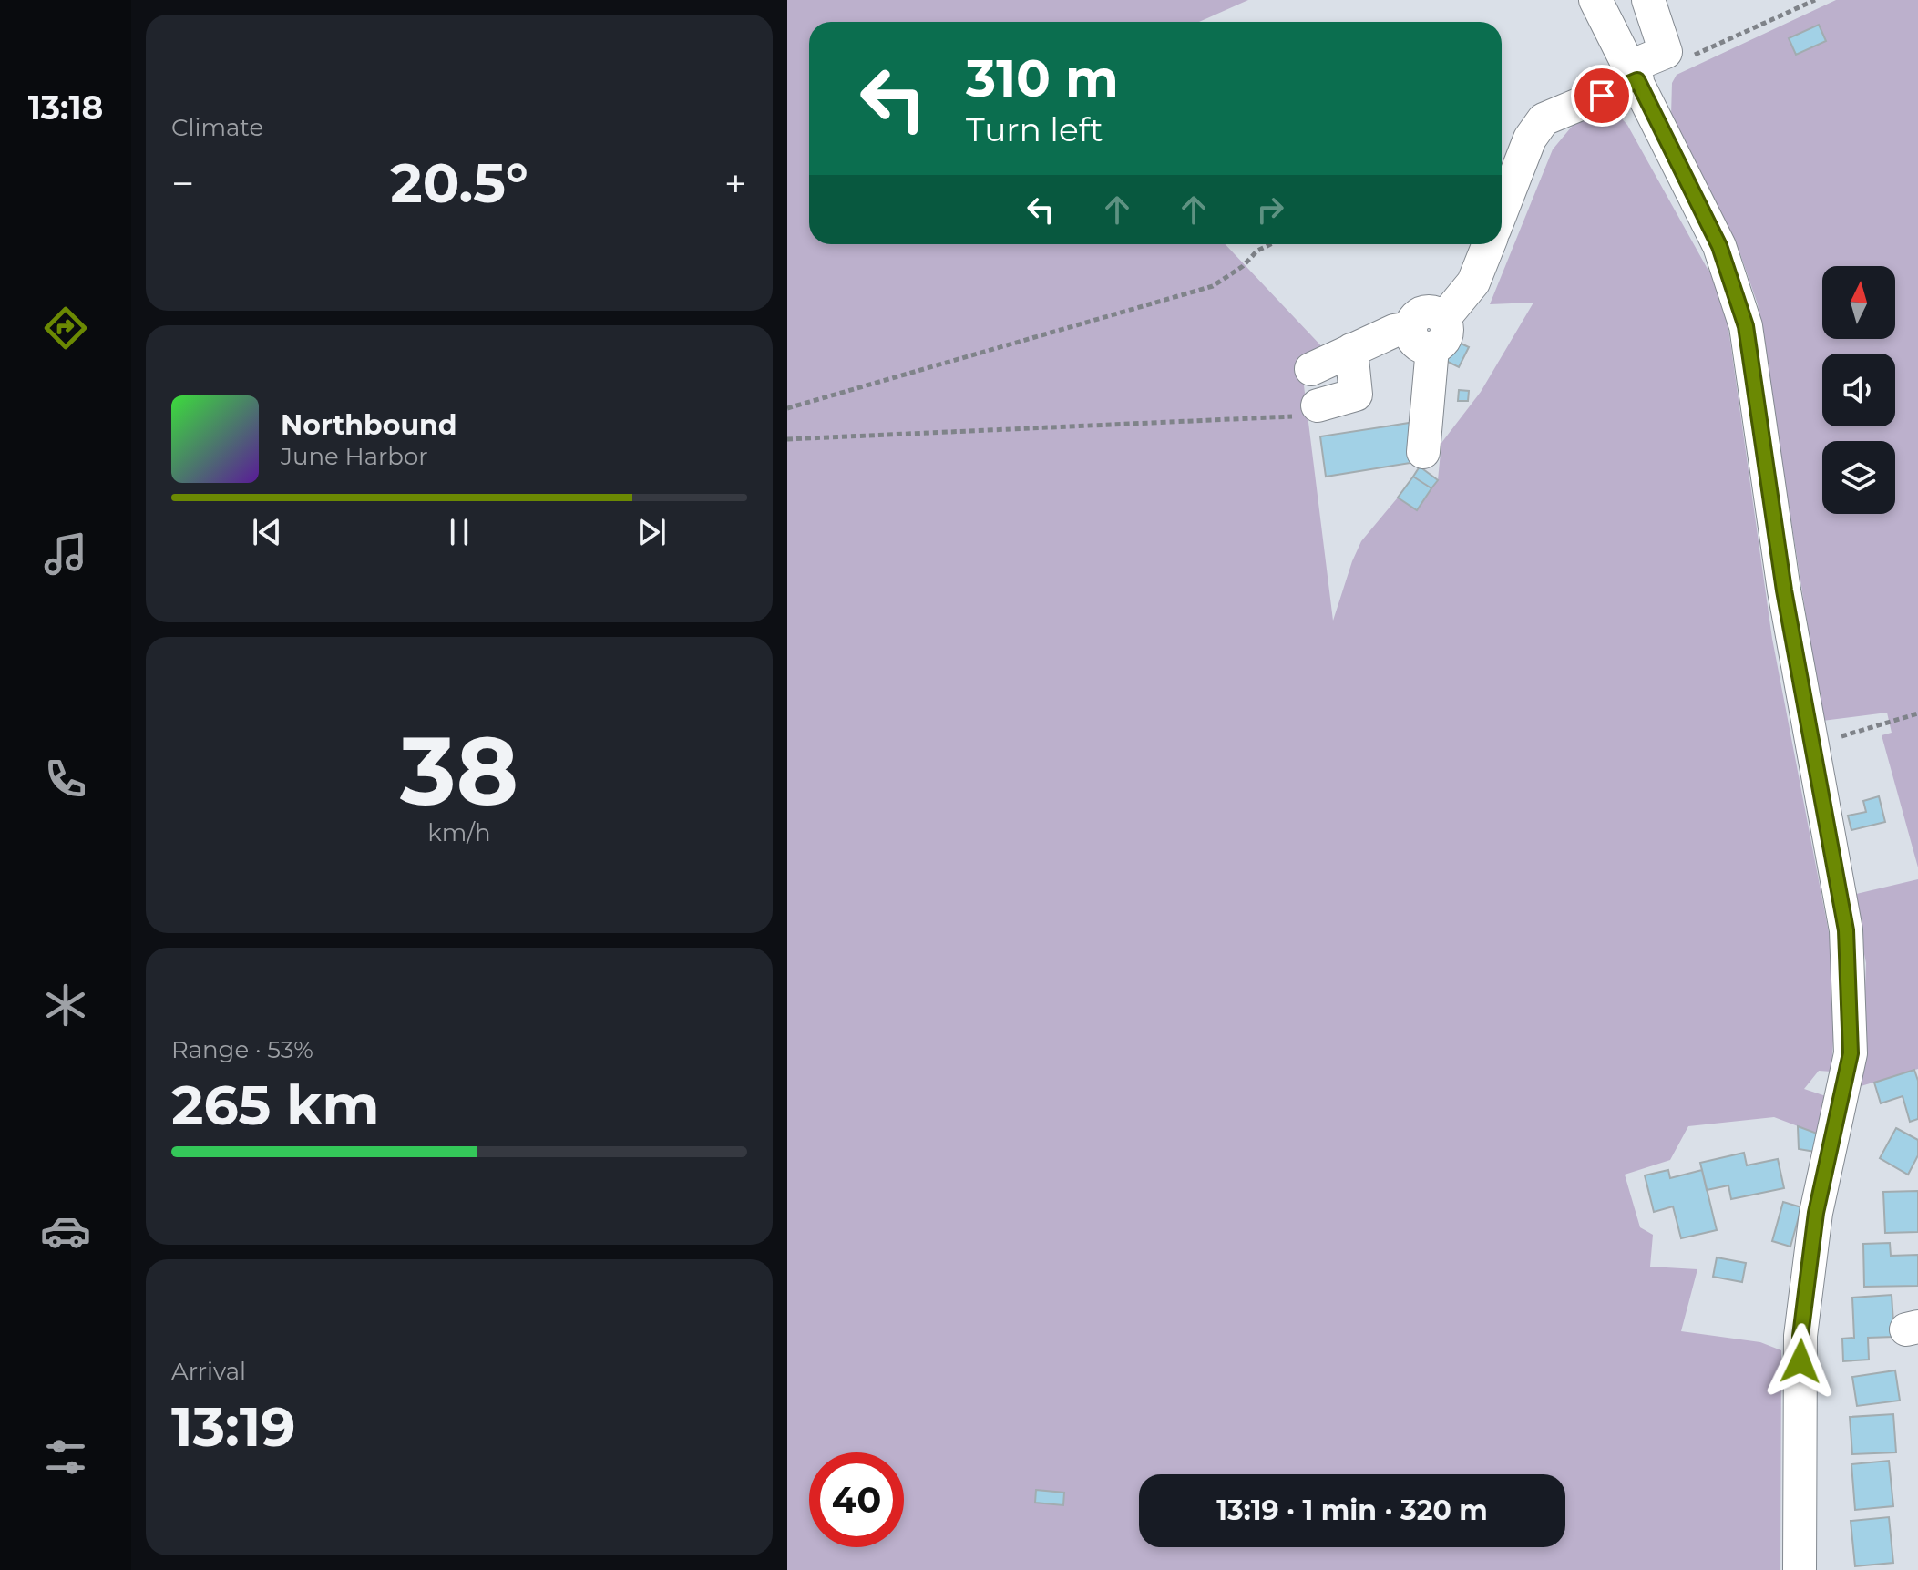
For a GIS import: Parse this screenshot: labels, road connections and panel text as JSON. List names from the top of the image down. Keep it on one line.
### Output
{"north":"top","page":{"tabs":"13:18","tile":["Climate",["38","km/h"],["Range · 53%","265 km"],["Arrival","13:19"]],"turn":["310 m","Turn left"],"heat":["−","20.5°","+"],"song":["Northbound","June Harbor"],"limit":"40","trip":"13:19 · 1 min · 320 m"}}
